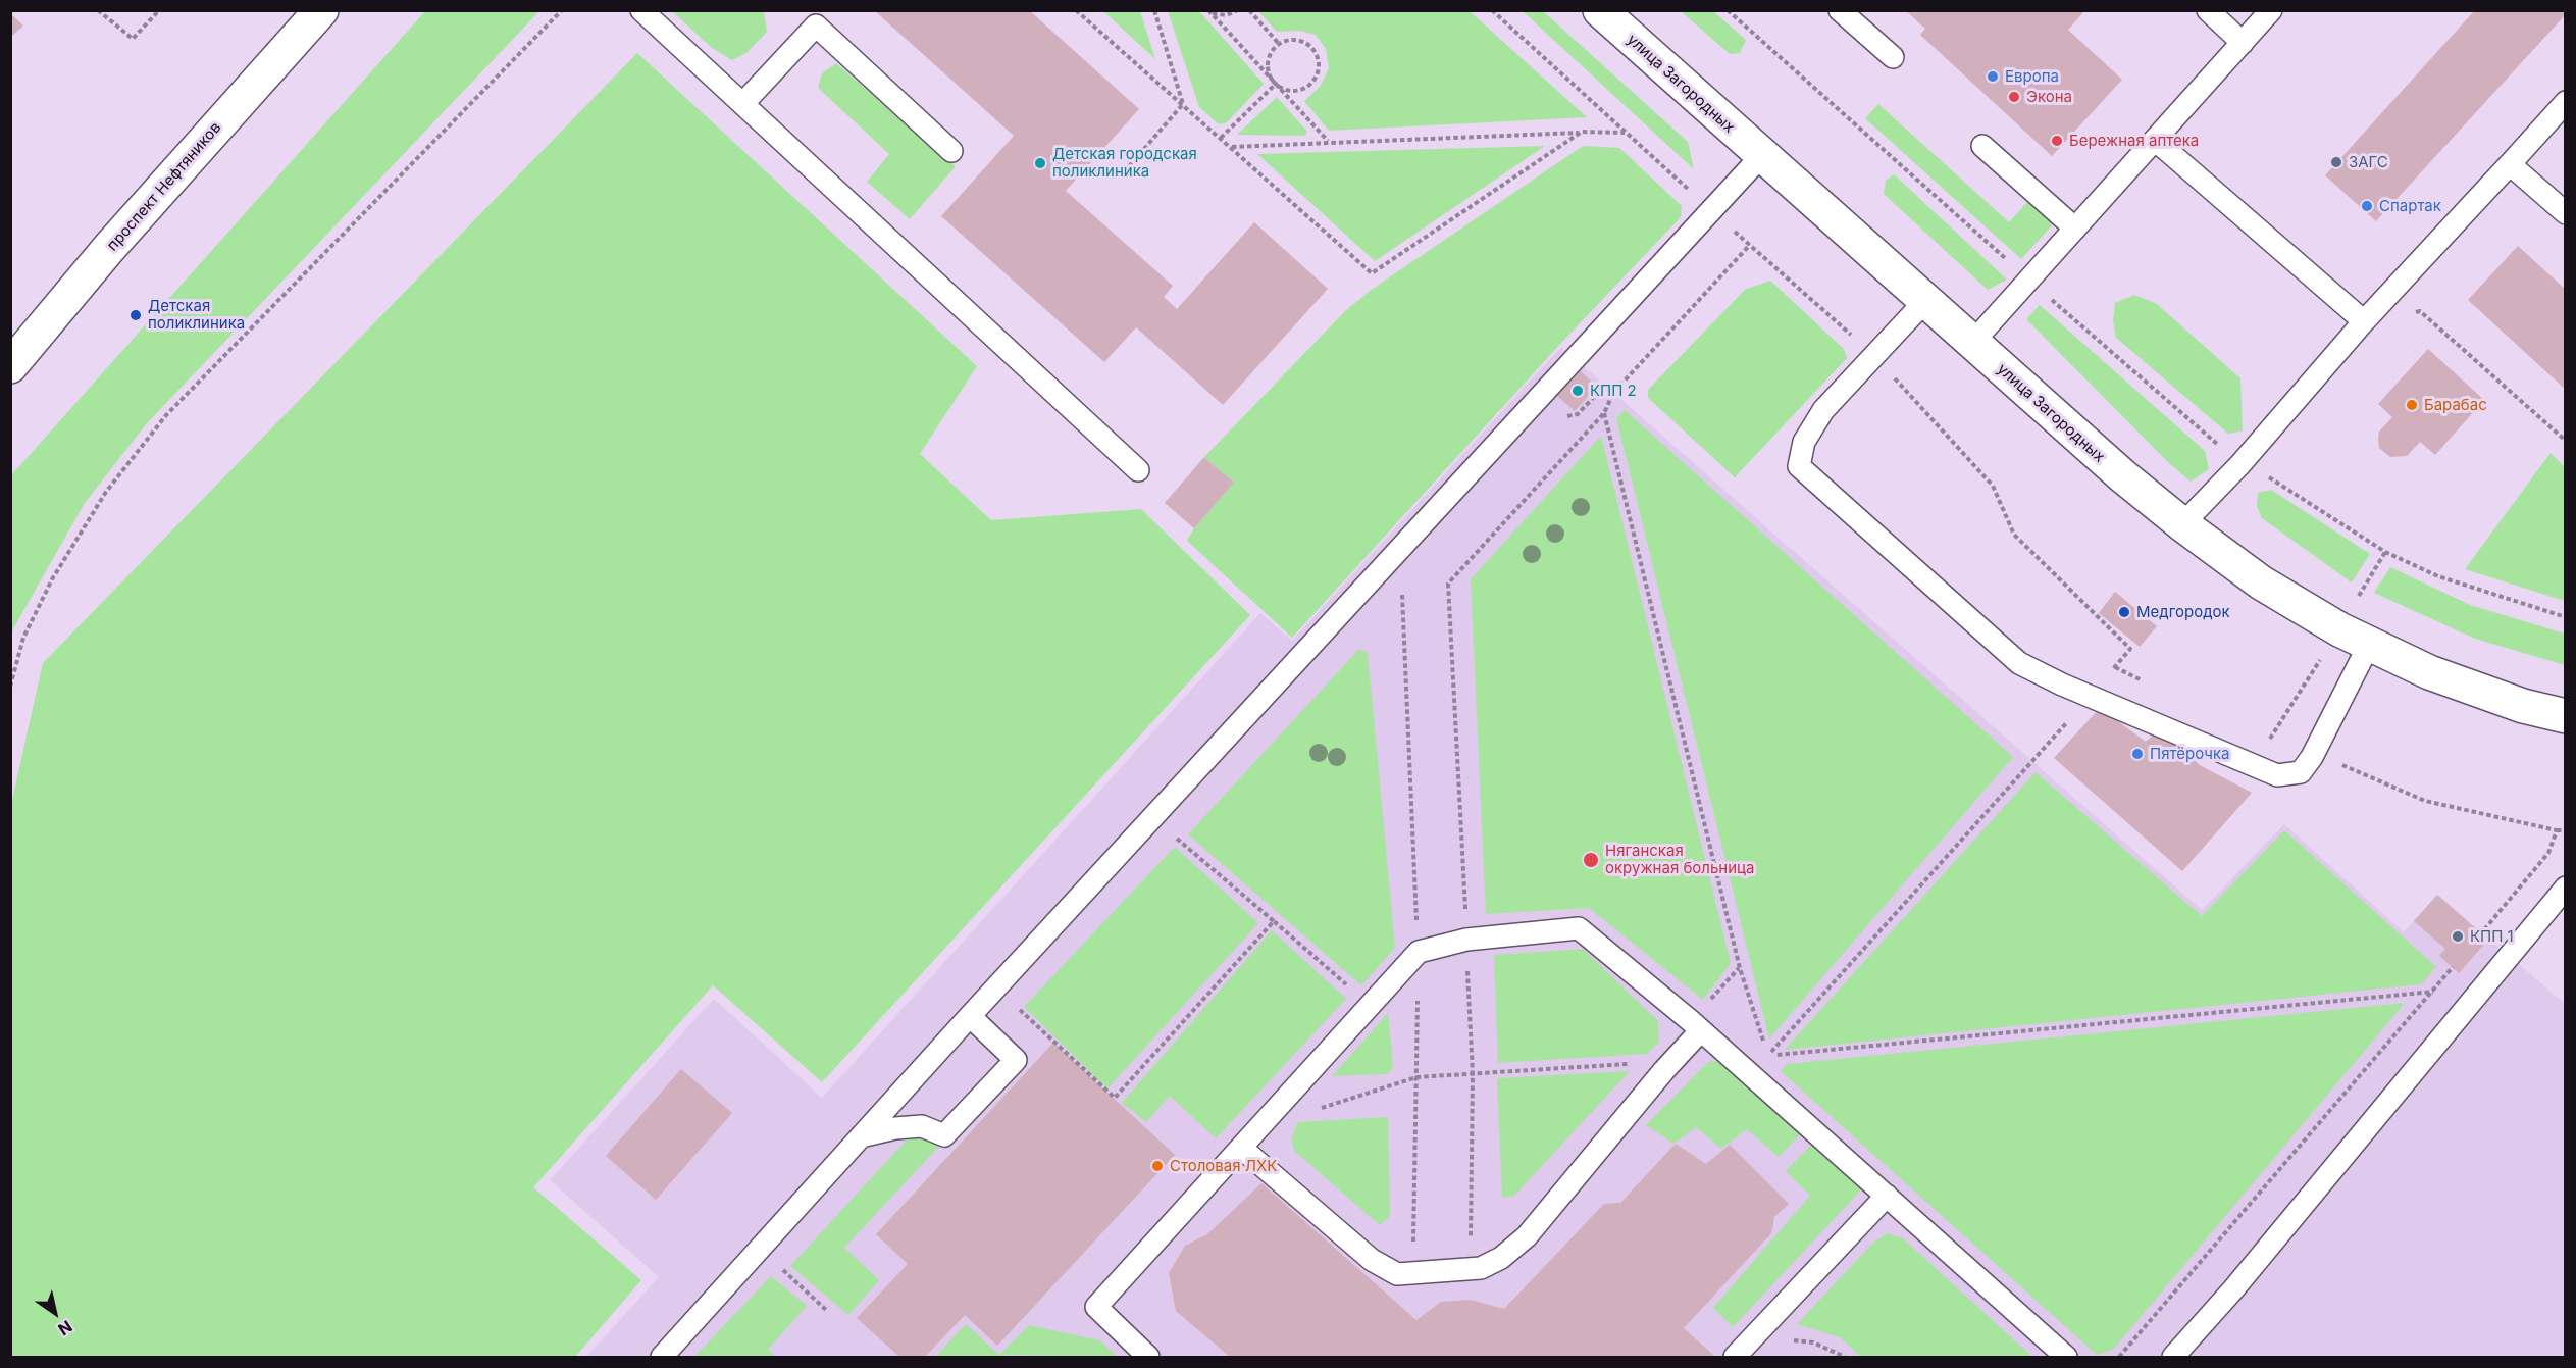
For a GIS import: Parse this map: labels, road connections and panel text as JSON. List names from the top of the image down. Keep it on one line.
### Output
{"streets":{"main road":["улица Загородных","проспект Нефтяников"]},"places":["Европа","Экона","Бережная аптека","ЗАГС","Детская городская поликлиника","Спартак","Детская поликлиника","КПП 2","Барабас","Медгородок","Пятёрочка","Няганская окружная больница","КПП 1","Столовая ЛХК"],"north":"bottom right"}
